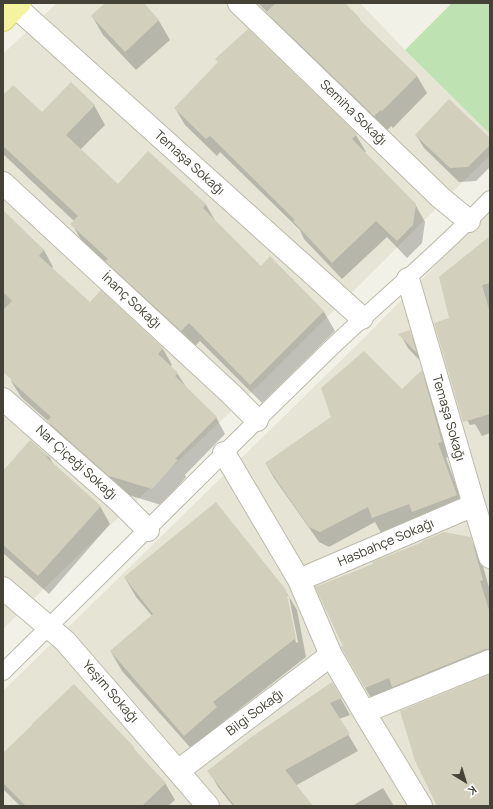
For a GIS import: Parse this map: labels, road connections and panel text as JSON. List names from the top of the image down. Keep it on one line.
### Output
{"streets":{"street":["Semiha Sokağı","Temaşa Sokağı","İnanç Sokağı","Nar Çiçeği Sokağı","Hasbahçe Sokağı","Yeşim Sokağı","Bilgi Sokağı"]},"crossings":[["Temaşa Sokağı","Hasbahçe Sokağı"],["Yeşim Sokağı","Bilgi Sokağı"]],"north":"bottom right"}
